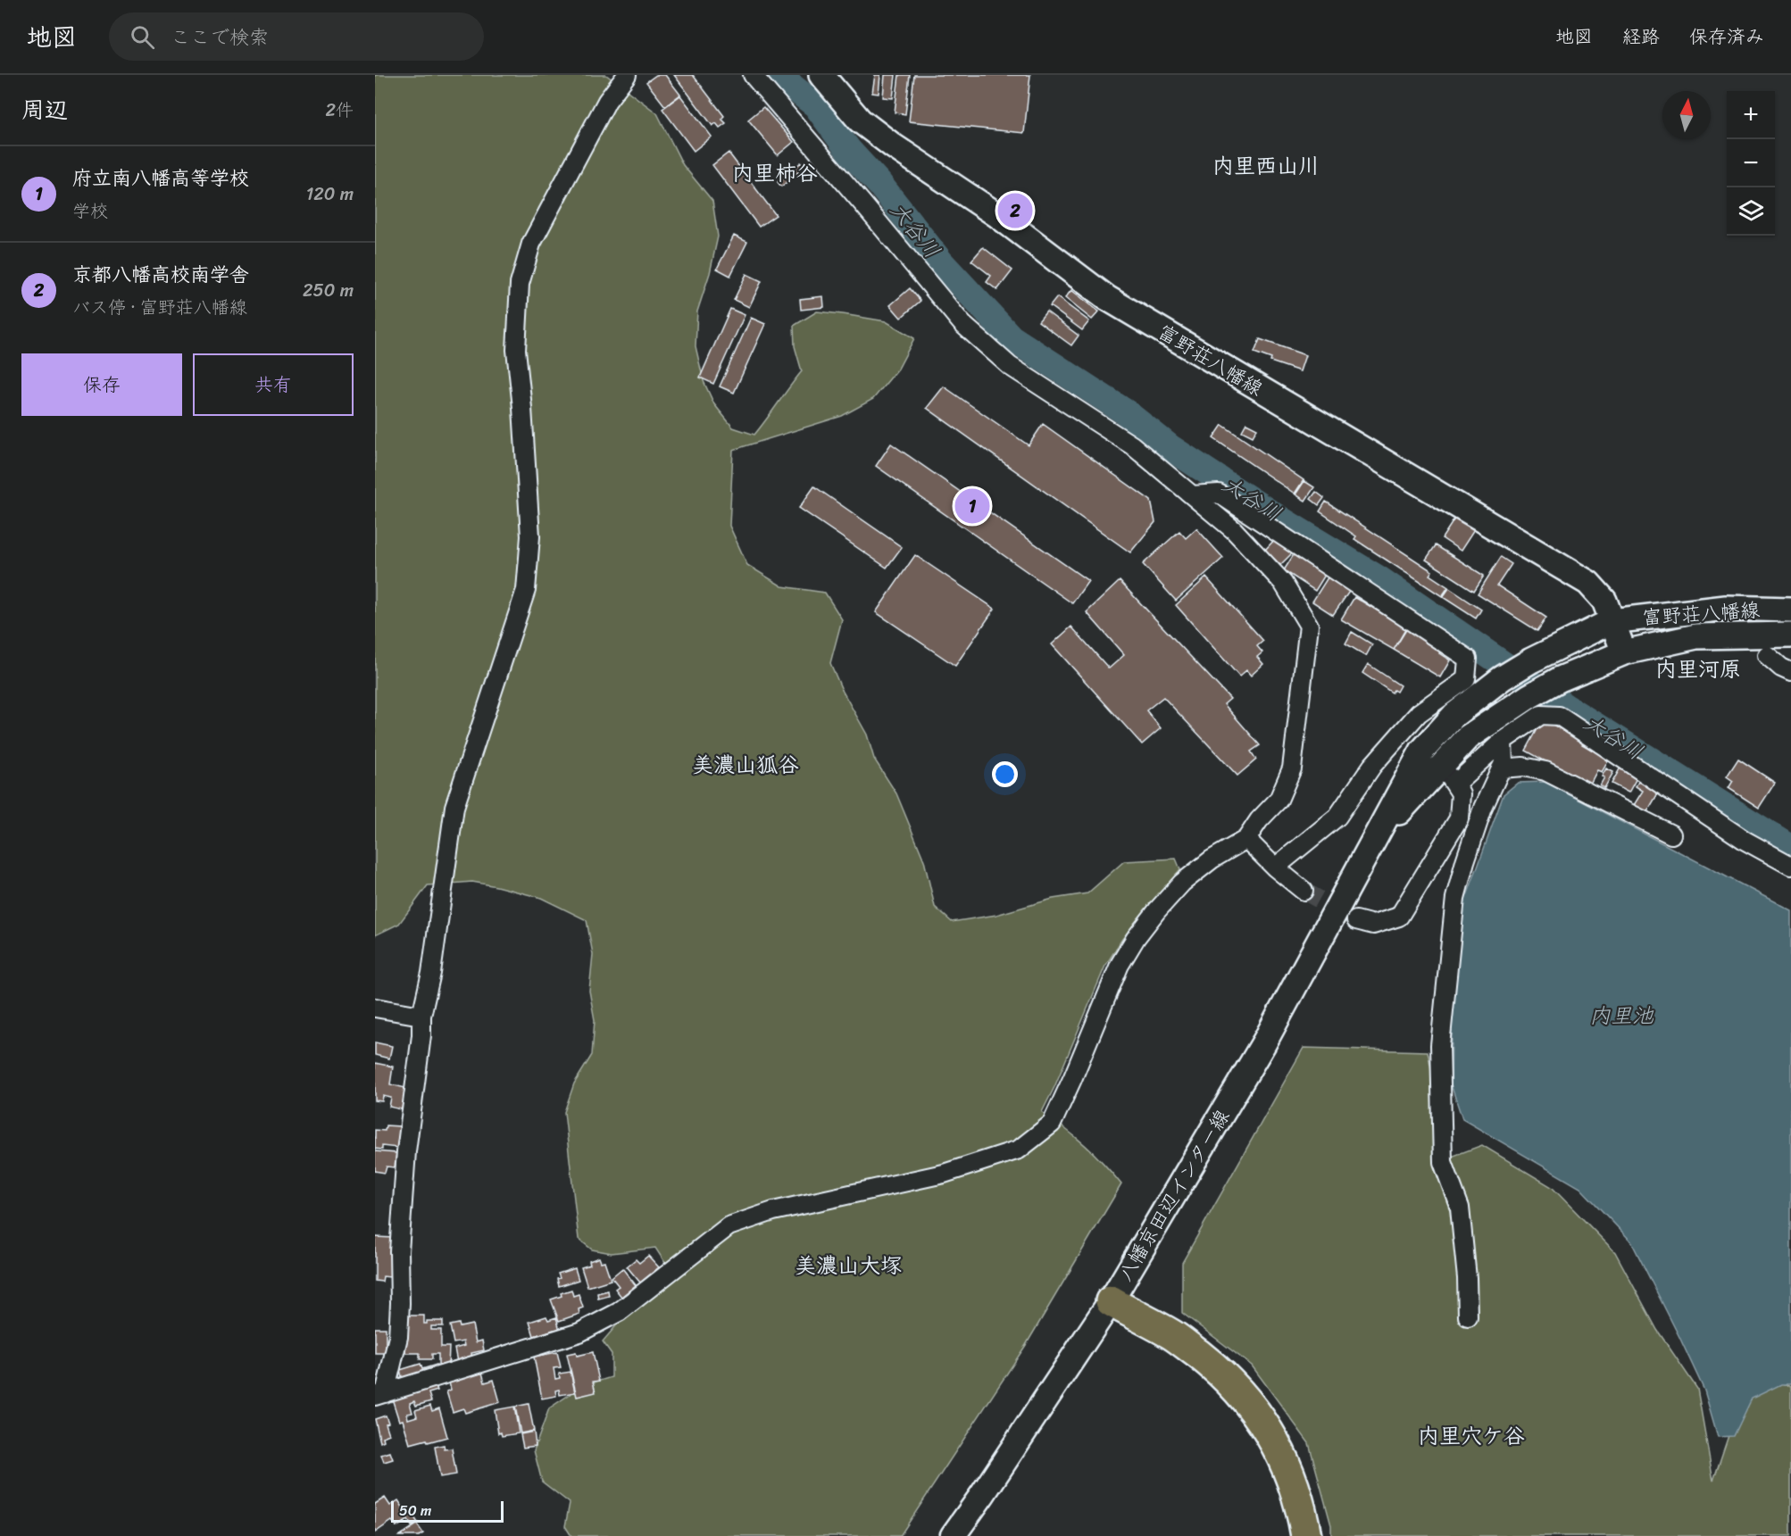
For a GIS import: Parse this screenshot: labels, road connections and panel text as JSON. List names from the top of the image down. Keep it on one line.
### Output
{"streets":{"main road":["富野荘八幡線","八幡京田辺インター線"]},"crossings":[["富野荘八幡線","八幡京田辺インター線"]],"districts":["内里西山川","内里柿谷","内里河原","美濃山狐谷","美濃山大塚","内里穴ケ谷"],"water":["大谷川","内里池"],"scale_bar":"50 m","north":"top","page":{"header":"地図","search":"ここで検索","nav":["地図","経路","保存済み"],"heading":["周辺","2件"],"map_buttons":["+","−"],"list":[{"mark":"1","name":"府立南八幡高等学校","note":"学校","value":"120 m"},{"mark":"2","name":"京都八幡高校南学舎","note":"バス停 · 富野荘八幡線","value":"250 m"}],"pins":["2","1"],"buttons":["保存","共有"],"scale":"50 m"}}
